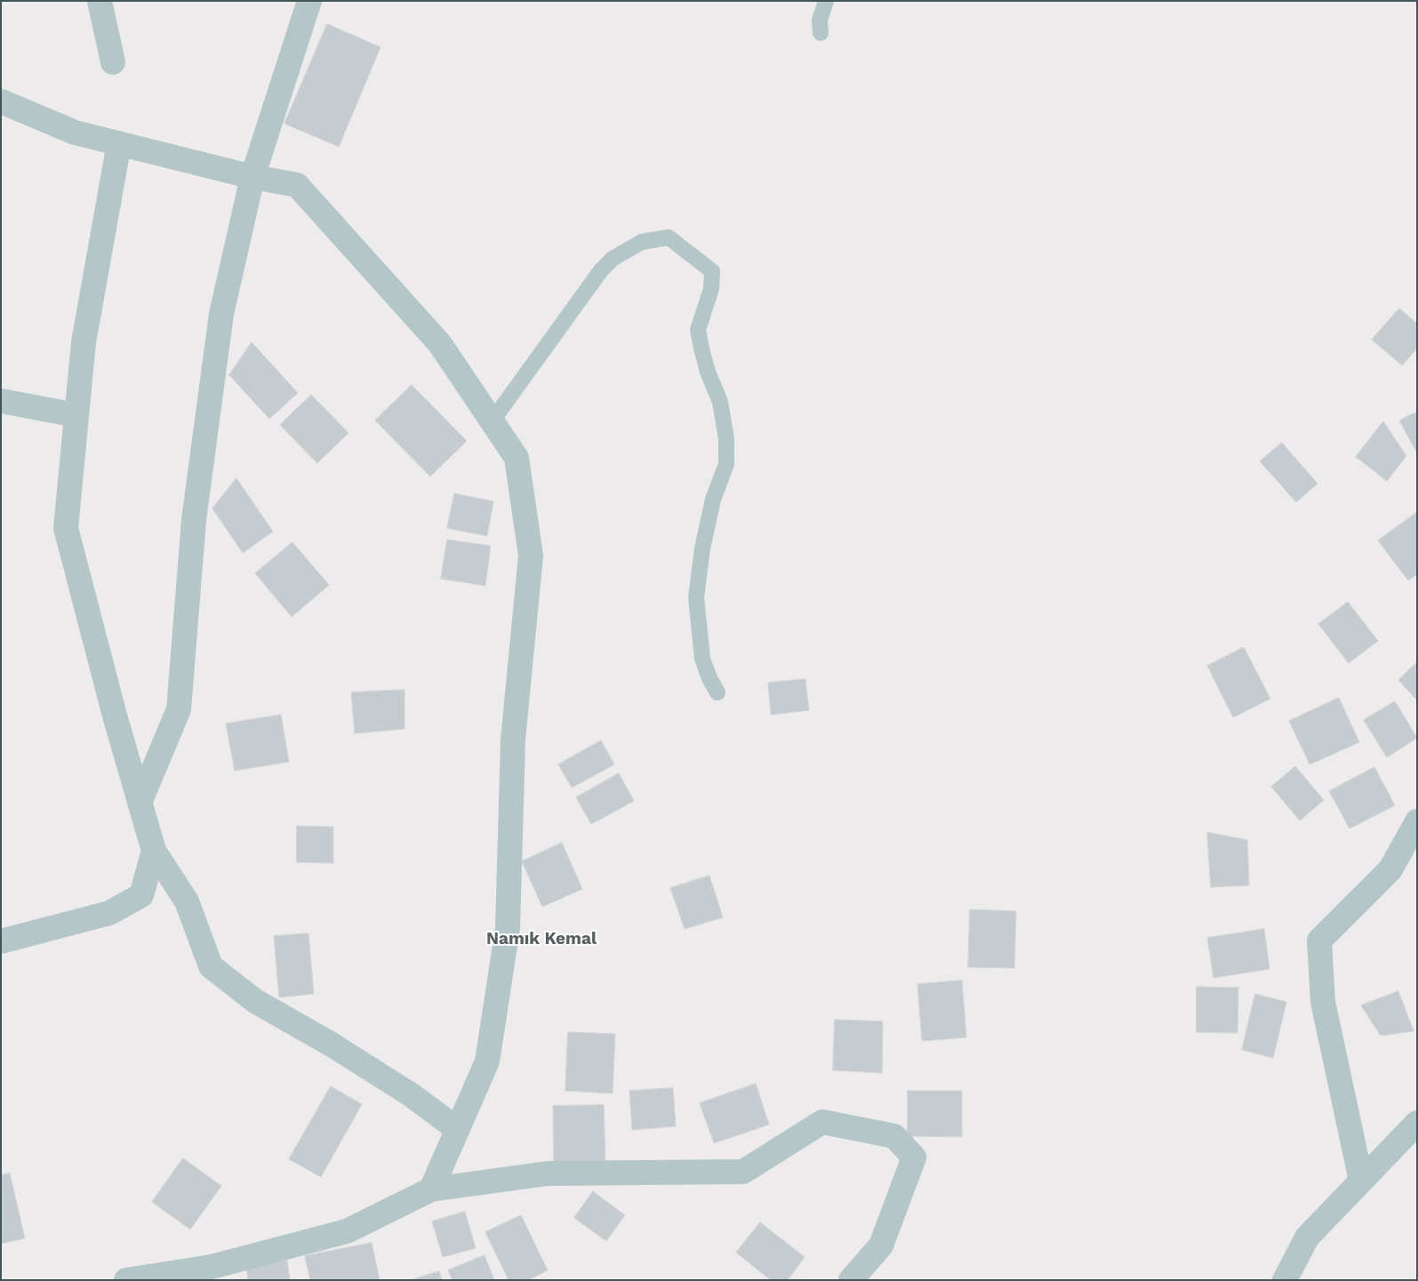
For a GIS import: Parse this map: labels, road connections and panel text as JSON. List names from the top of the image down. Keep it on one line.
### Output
{"districts":["Namık Kemal"]}
